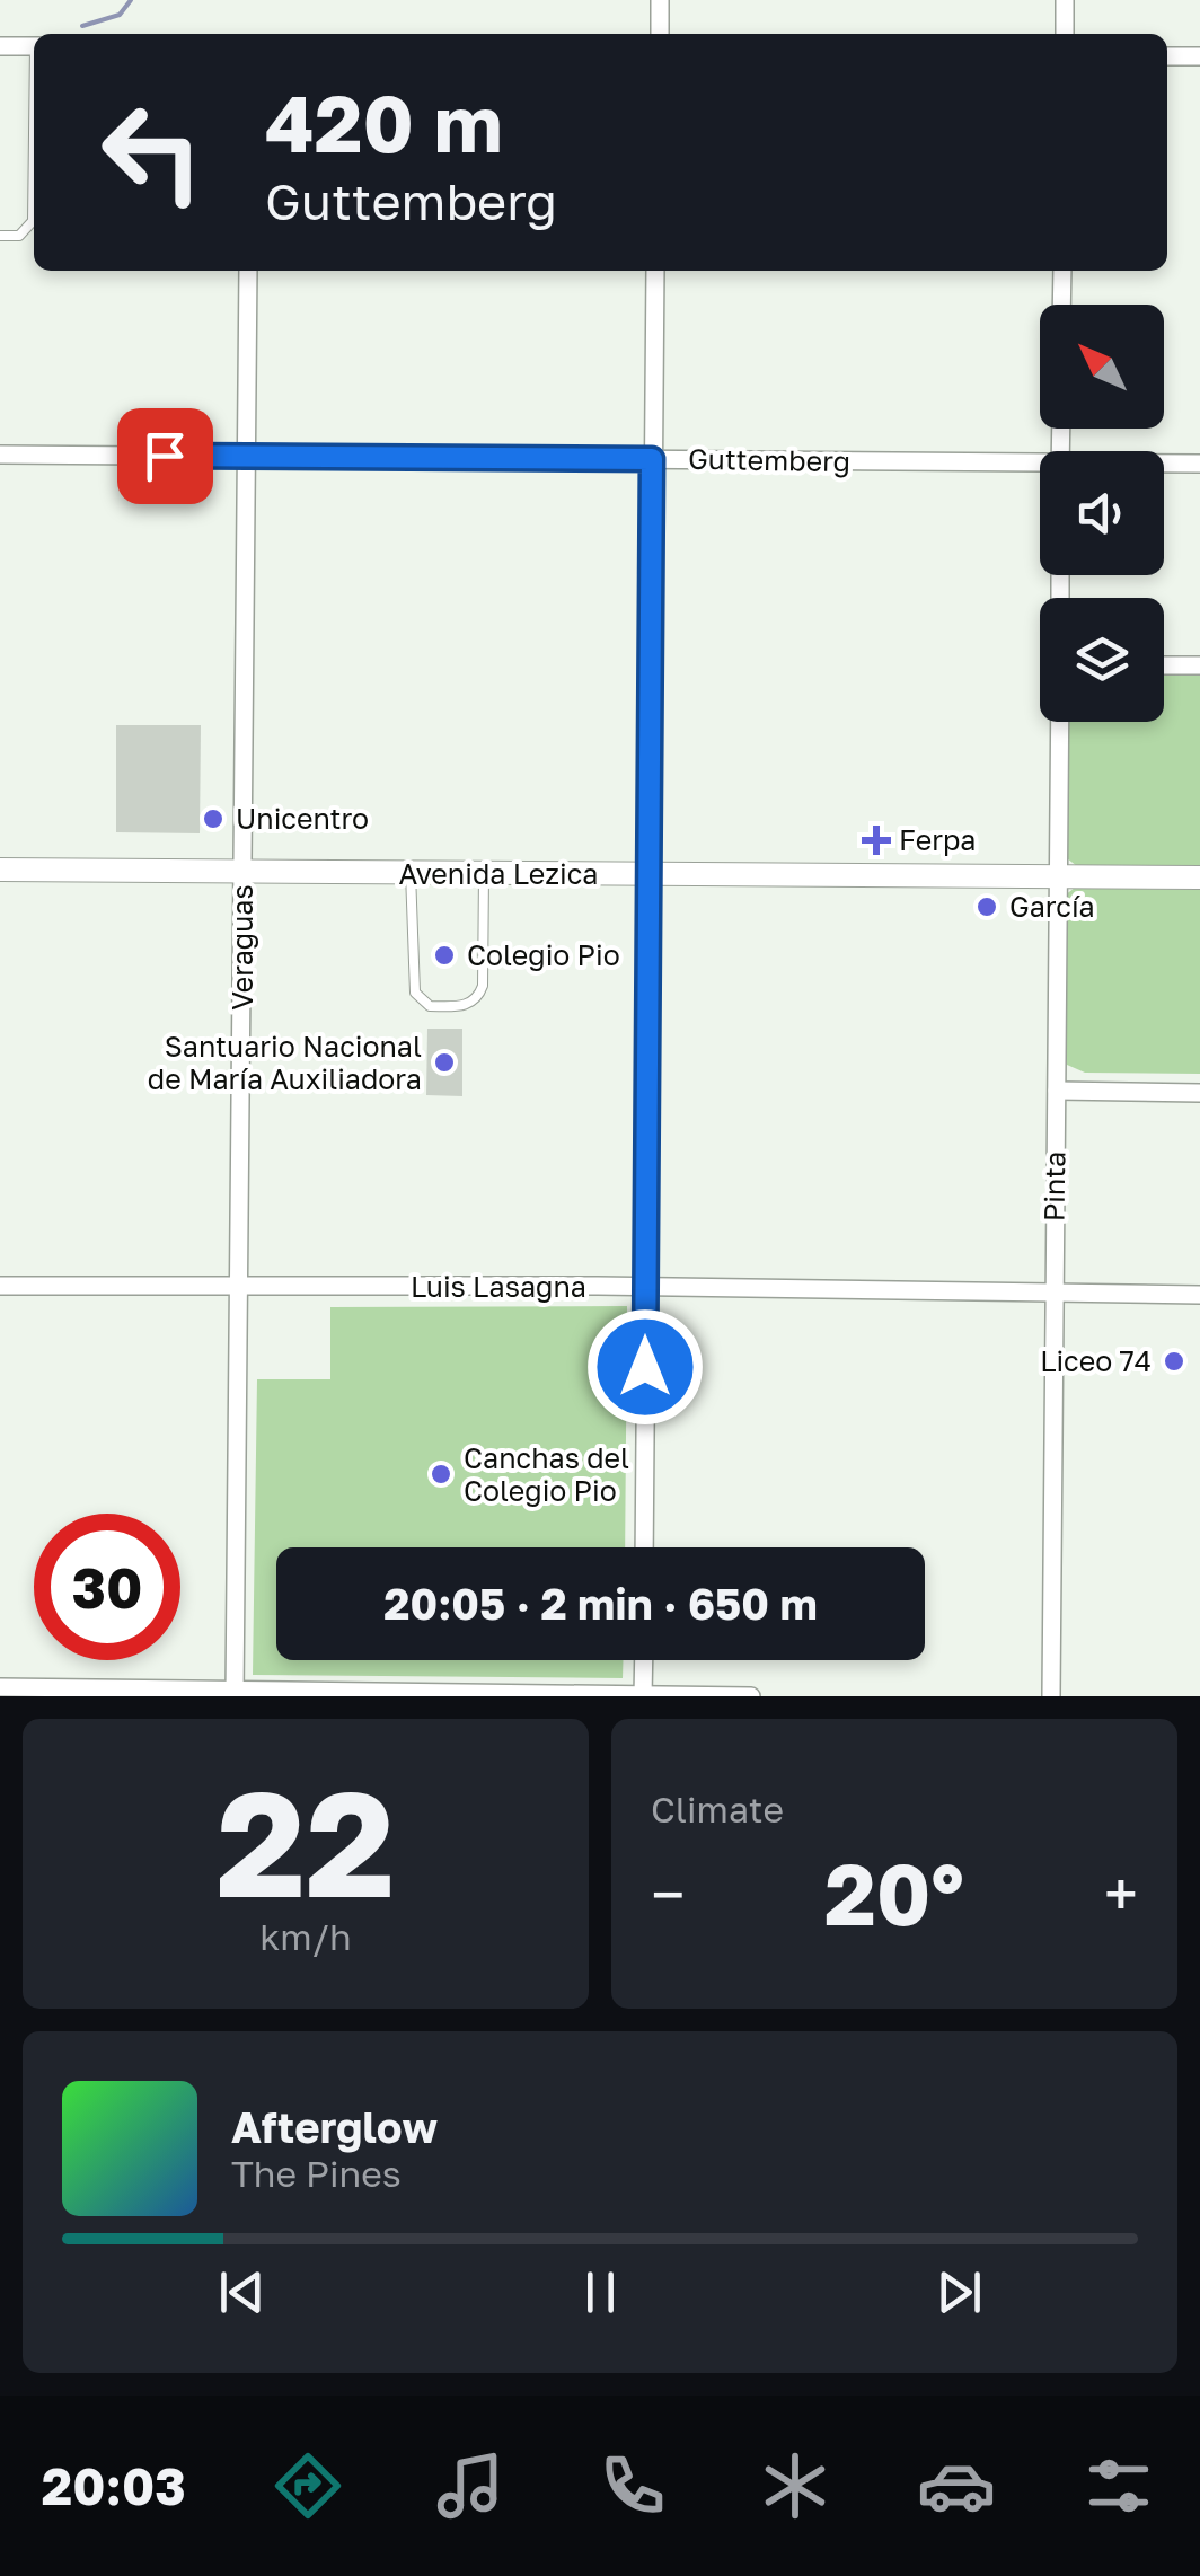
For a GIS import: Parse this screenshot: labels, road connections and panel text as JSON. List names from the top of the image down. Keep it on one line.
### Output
{"streets":{"street":["Guttemberg","Avenida Lezica","Veraguas","Pinta","Luis Lasagna"]},"crossings":[["Guttemberg","Veraguas"],["Avenida Lezica","Veraguas"],["Avenida Lezica","Pinta"],["Veraguas","Luis Lasagna"],["Pinta","Luis Lasagna"]],"places":{"other":["Unicentro","García","Colegio Pio","Santuario Nacional de María Auxiliadora","Liceo 74","Canchas del Colegio Pio"],"health":["Ferpa"]},"north":"top left","page":{"turn":["420 m","Guttemberg"],"limit":"30","trip":"20:05 · 2 min · 650 m","tile":[["22","km/h"],"Climate"],"heat":["−","20°","+"],"song":["Afterglow","The Pines"],"tabs":"20:03"}}
